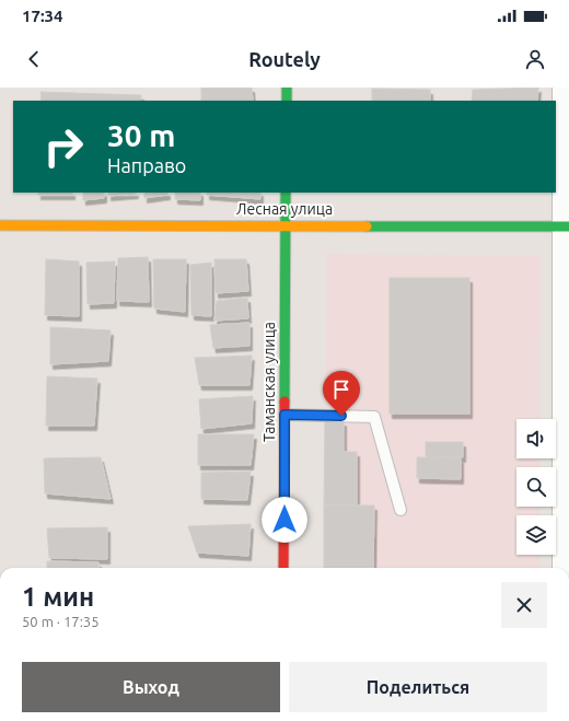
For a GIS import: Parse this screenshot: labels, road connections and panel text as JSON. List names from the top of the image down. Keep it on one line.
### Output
{"streets":{"street":["Лесная улица","Таманская улица"]},"crossings":[["Лесная улица","Таманская улица"]],"page":{"status":"17:34","header":"Routely","turn":["30 m","Направо"],"heading":["1 мин","50 m · 17:35"],"buttons":["Выход","Поделиться"]}}
